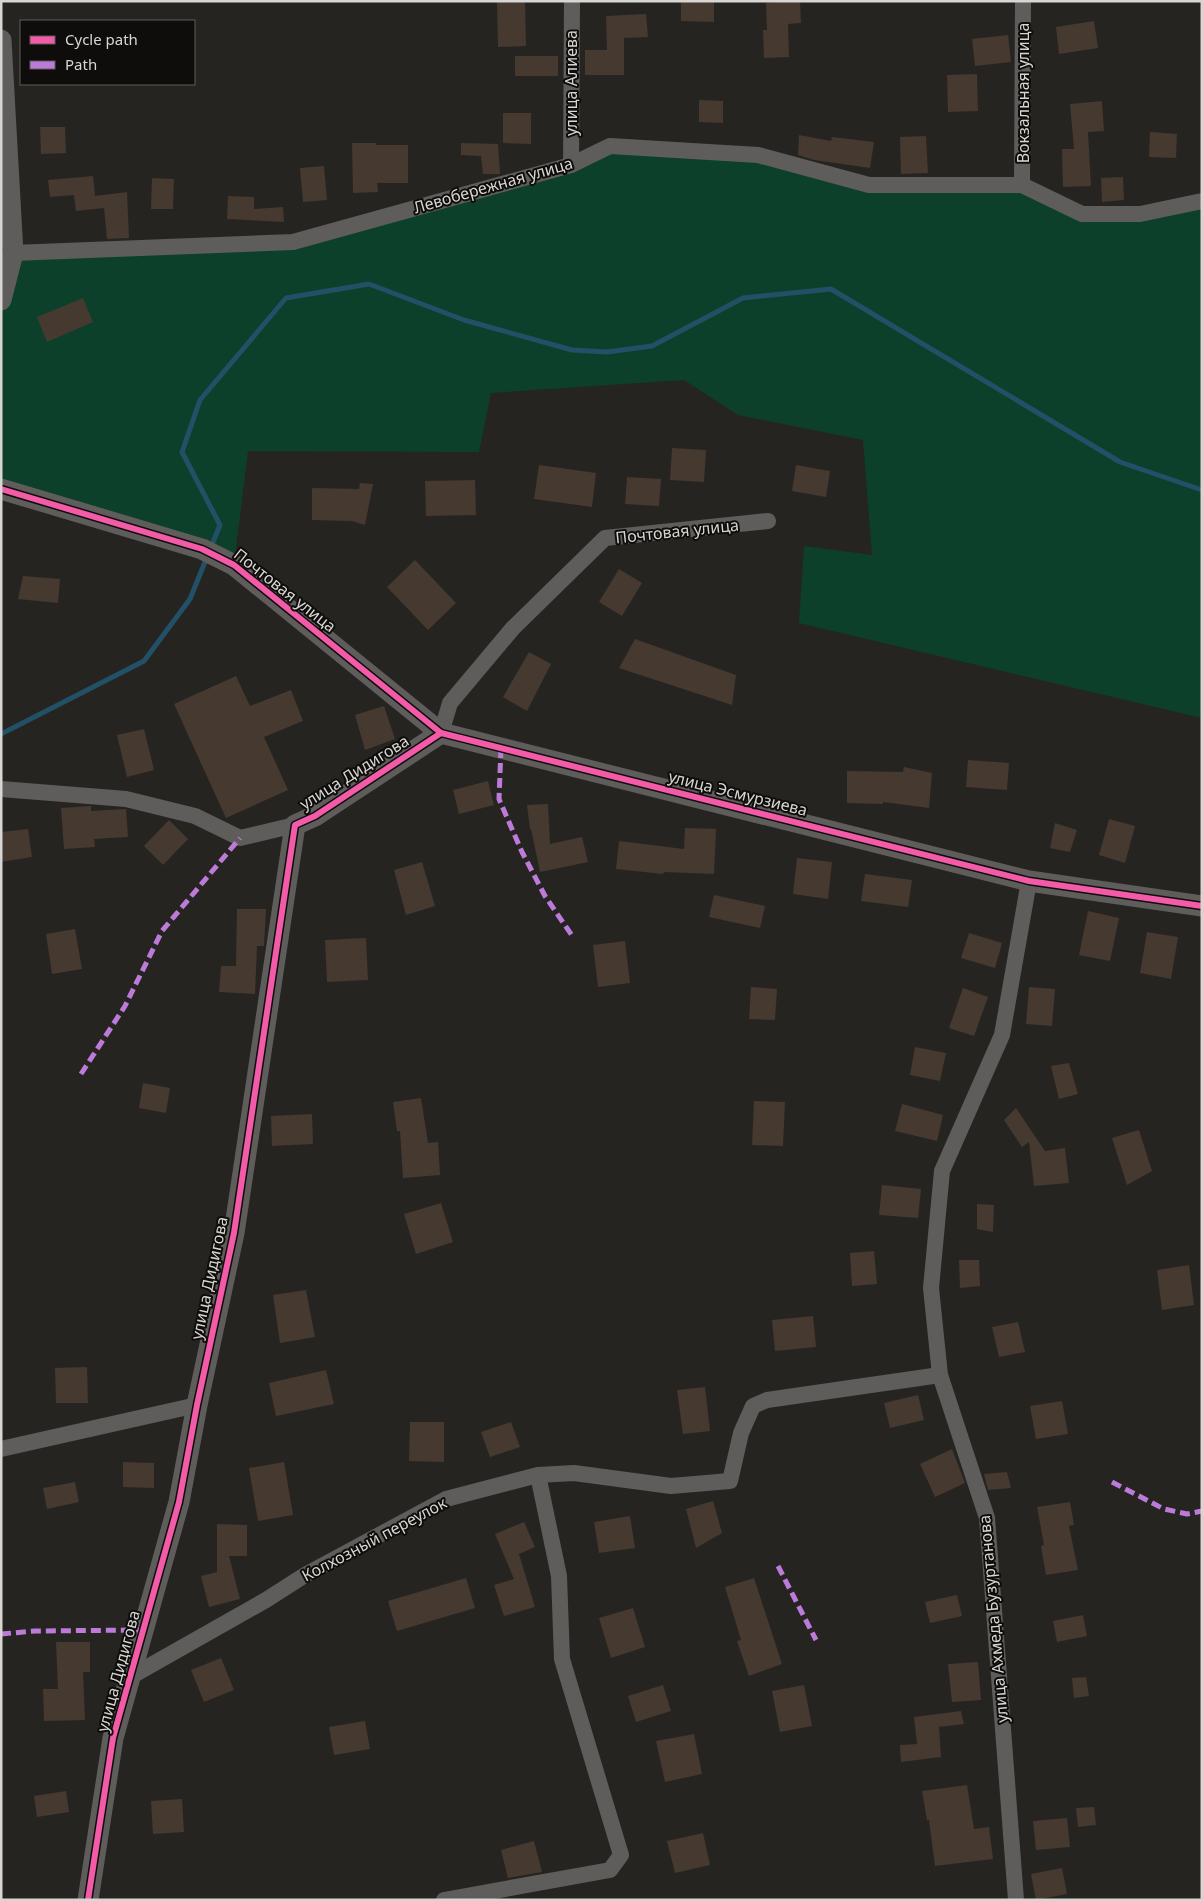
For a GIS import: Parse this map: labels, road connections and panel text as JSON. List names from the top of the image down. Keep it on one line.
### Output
{"streets":{"street":["улица Алиева","Вокзальная улица","Левобережная улица","Почтовая улица","улица Дидигова","улица Эсмурзиева","Колхозный переулок","улица Ахмеда Бузуртанова"]},"crossings":[["улица Алиева","Левобережная улица"],["Вокзальная улица","Левобережная улица"],["Почтовая улица","улица Дидигова"],["Почтовая улица","улица Эсмурзиева"],["улица Дидигова","улица Эсмурзиева"],["улица Дидигова","Колхозный переулок"],["улица Эсмурзиева","улица Ахмеда Бузуртанова"],["Колхозный переулок","улица Ахмеда Бузуртанова"]],"legend":["Cycle path","Path"]}
